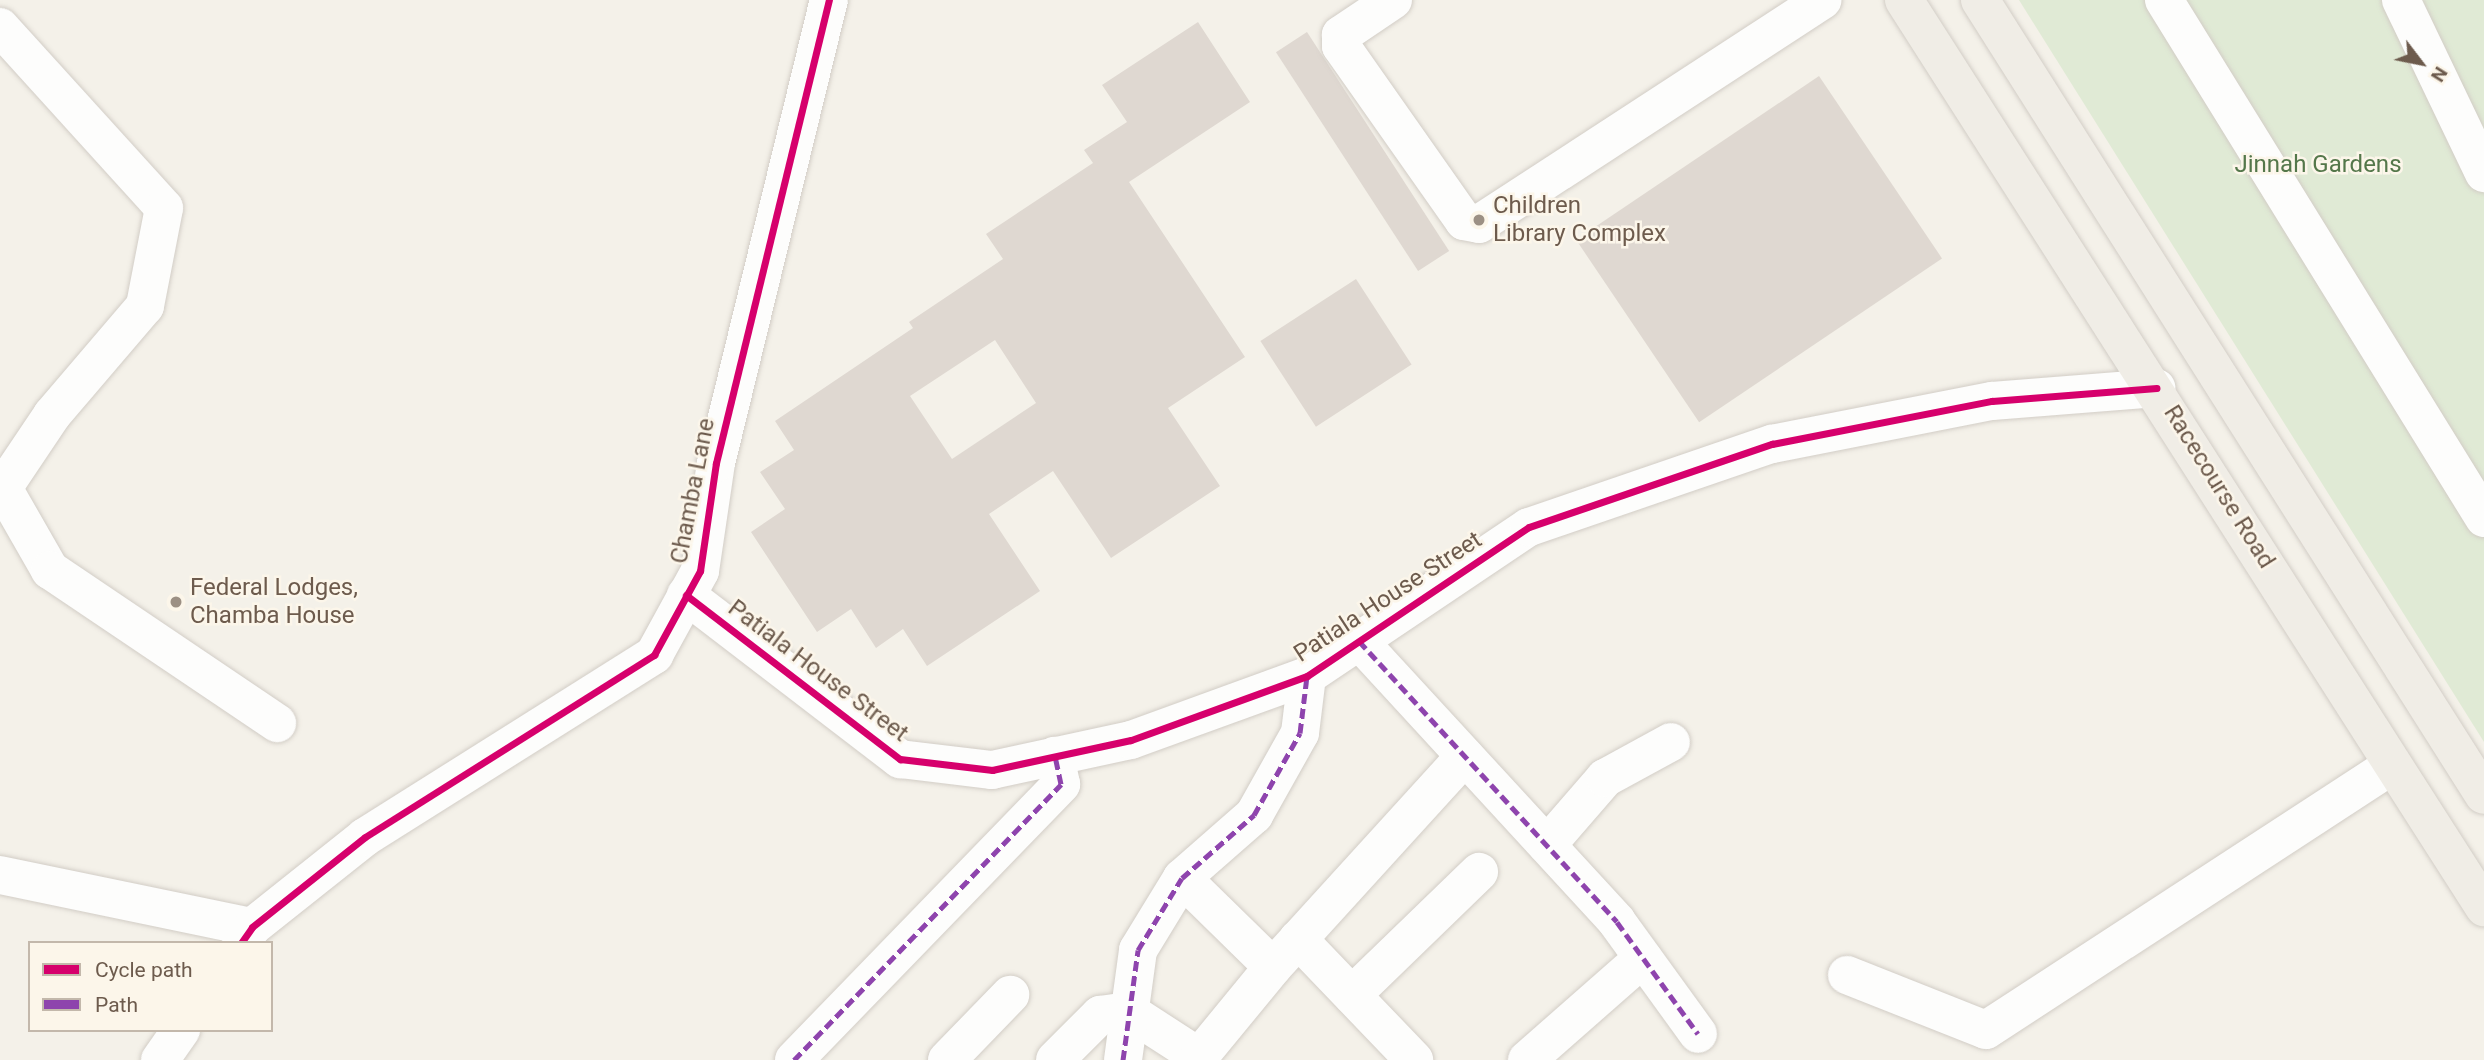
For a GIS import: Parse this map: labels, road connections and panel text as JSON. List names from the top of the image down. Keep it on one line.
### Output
{"streets":{"main road":["Racecourse Road"],"street":["Chamba Lane","Patiala House Street"]},"crossings":[["Racecourse Road","Patiala House Street"],["Chamba Lane","Patiala House Street"]],"parks":["Jinnah Gardens"],"places":["Children Library Complex","Federal Lodges, Chamba House"],"legend":["Cycle path","Path"],"north":"bottom right"}
